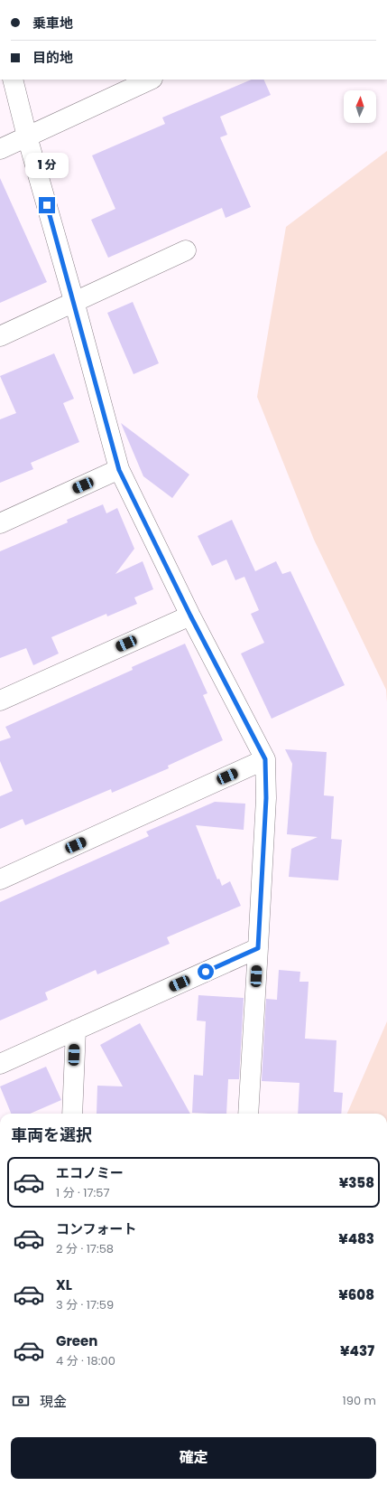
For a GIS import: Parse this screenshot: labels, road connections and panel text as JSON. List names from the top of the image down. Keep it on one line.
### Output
{"north":"top","page":{"banner":["乗車地","目的地"],"bubble":"1 分","heading":"車両を選択","list":[{"name":"エコノミー","note":"1 分 · 17:57","value":"¥358"},{"name":"コンフォート","note":"2 分 · 17:58","value":"¥483"},{"name":"XL","note":"3 分 · 17:59","value":"¥608"},{"name":"Green","note":"4 分 · 18:00","value":"¥437"}],"pay":["現金","190 m"],"buttons":"確定"}}
